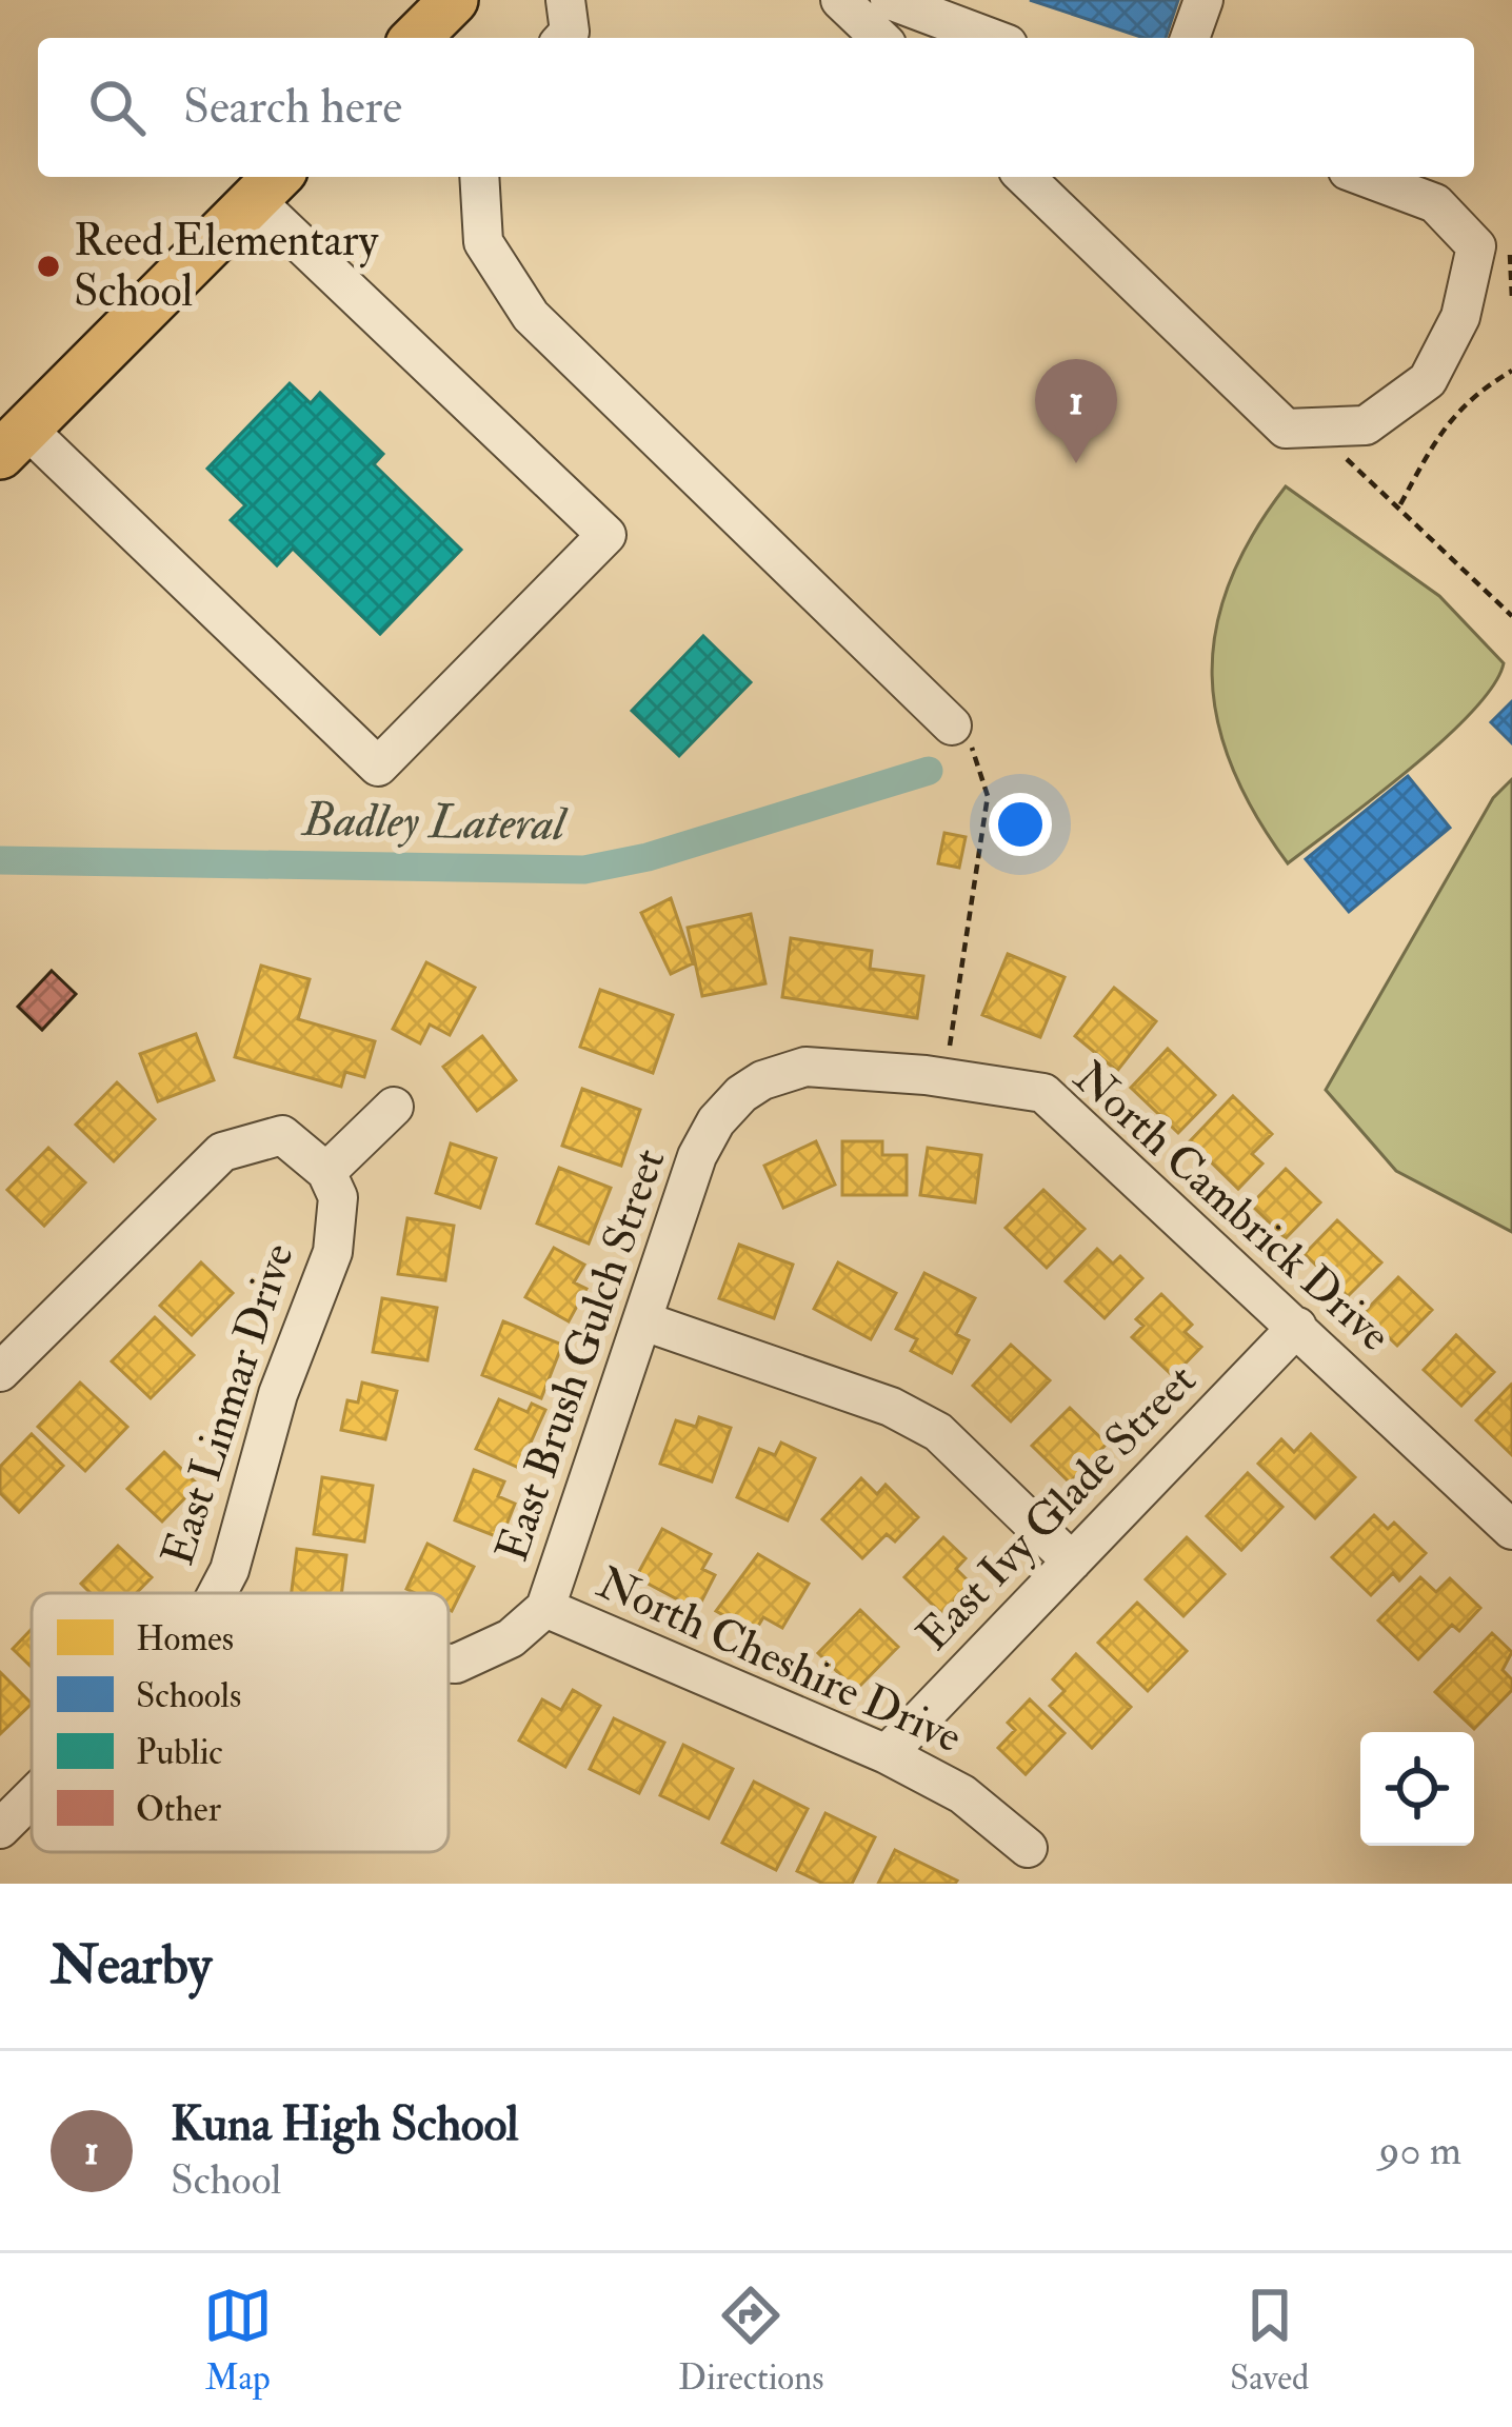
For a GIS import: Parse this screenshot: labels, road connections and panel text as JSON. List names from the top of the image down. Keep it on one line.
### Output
{"streets":{"street":["North Cambrick Drive","East Brush Gulch Street","East Linmar Drive","East Ivy Glade Street","North Cheshire Drive"]},"crossings":[["North Cambrick Drive","East Brush Gulch Street"],["North Cambrick Drive","East Ivy Glade Street"],["East Brush Gulch Street","North Cheshire Drive"],["East Ivy Glade Street","North Cheshire Drive"]],"water":["Badley Lateral"],"places":["Reed Elementary School"],"legend":["Homes","Schools","Public","Other"],"page":{"search":"Search here","pins":"1","heading":"Nearby","list":[{"mark":"1","name":"Kuna High School","note":"School","value":"90 m"}],"nav":["Map","Directions","Saved"]}}
